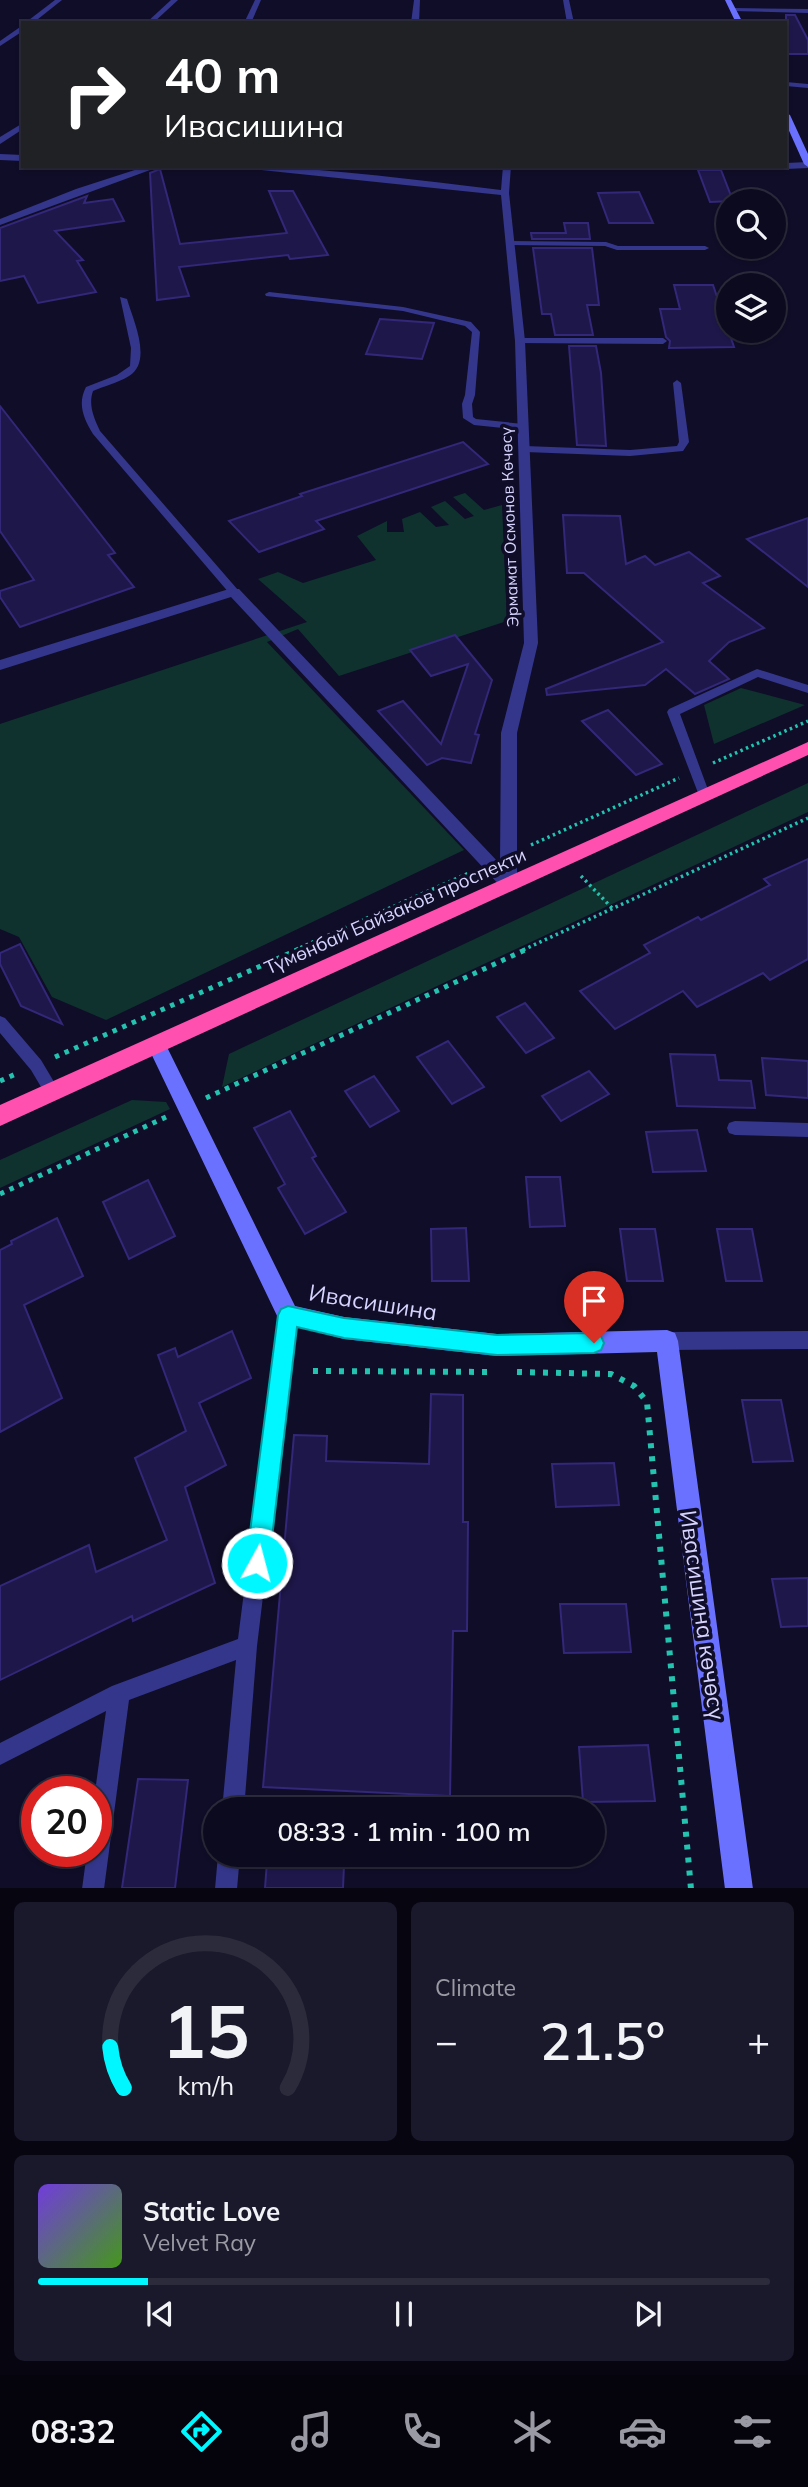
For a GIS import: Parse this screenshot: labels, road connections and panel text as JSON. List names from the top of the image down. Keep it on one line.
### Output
{"streets":{"highway":["Түмөнбай Байзаков проспекти"],"street":["Эрмамат Осмонов Көчөсү","Ивасишина","Ивасишина көчөсү"]},"crossings":[["Эрмамат Осмонов Көчөсү","Түмөнбай Байзаков проспекти"],["Түмөнбай Байзаков проспекти","Ивасишина"],["Ивасишина","Ивасишина көчөсү"]],"page":{"turn":["40 m","Ивасишина"],"limit":"20","trip":"08:33 · 1 min · 100 m","tile":"Climate","heat":["−","21.5°","+"],"song":["Static Love","Velvet Ray"],"tabs":"08:32","gauge":["15","km/h"]}}
